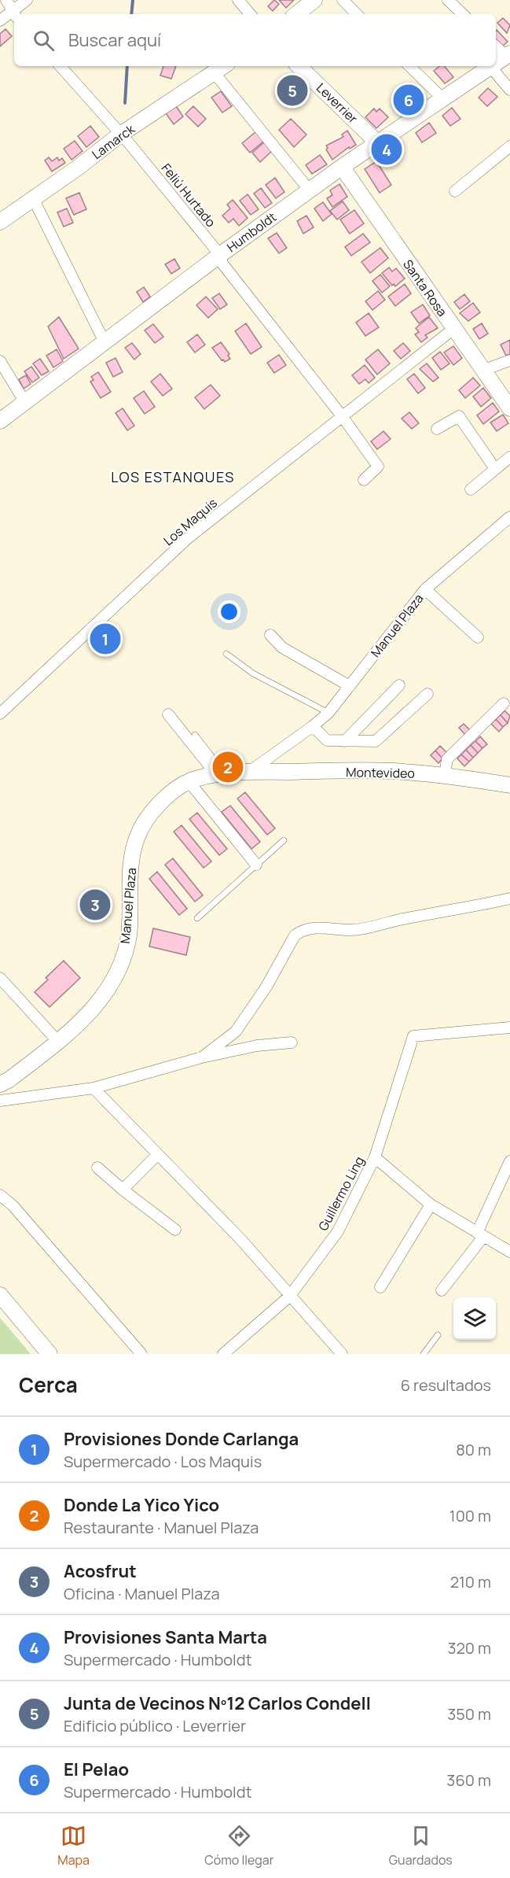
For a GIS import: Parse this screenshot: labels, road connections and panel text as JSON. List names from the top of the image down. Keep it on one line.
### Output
{"streets":{"street":["Leverrier","Lamarck","Feliú Hurtado","Humboldt","Santa Rosa","Los Maquis","Manuel Plaza","Montevideo","Guillermo Ling"]},"crossings":[["Leverrier","Humboldt"],["Lamarck","Feliú Hurtado"],["Feliú Hurtado","Humboldt"],["Feliú Hurtado","Los Maquis"],["Humboldt","Santa Rosa"],["Santa Rosa","Los Maquis"],["Manuel Plaza","Montevideo"]],"districts":["LOS ESTANQUES"],"page":{"search":"Buscar aquí","pins":["5","6","4","1","2","3"],"heading":["Cerca","6 resultados"],"list":[{"mark":"1","name":"Provisiones Donde Carlanga","note":"Supermercado · Los Maquis","value":"80 m"},{"mark":"2","name":"Donde La Yico Yico","note":"Restaurante · Manuel Plaza","value":"100 m"},{"mark":"3","name":"Acosfrut","note":"Oficina · Manuel Plaza","value":"210 m"},{"mark":"4","name":"Provisiones Santa Marta","note":"Supermercado · Humboldt","value":"320 m"},{"mark":"5","name":"Junta de Vecinos Nº12 Carlos Condell","note":"Edificio público · Leverrier","value":"350 m"},{"mark":"6","name":"El Pelao","note":"Supermercado · Humboldt","value":"360 m"}],"nav":["Mapa","Cómo llegar","Guardados"]}}
